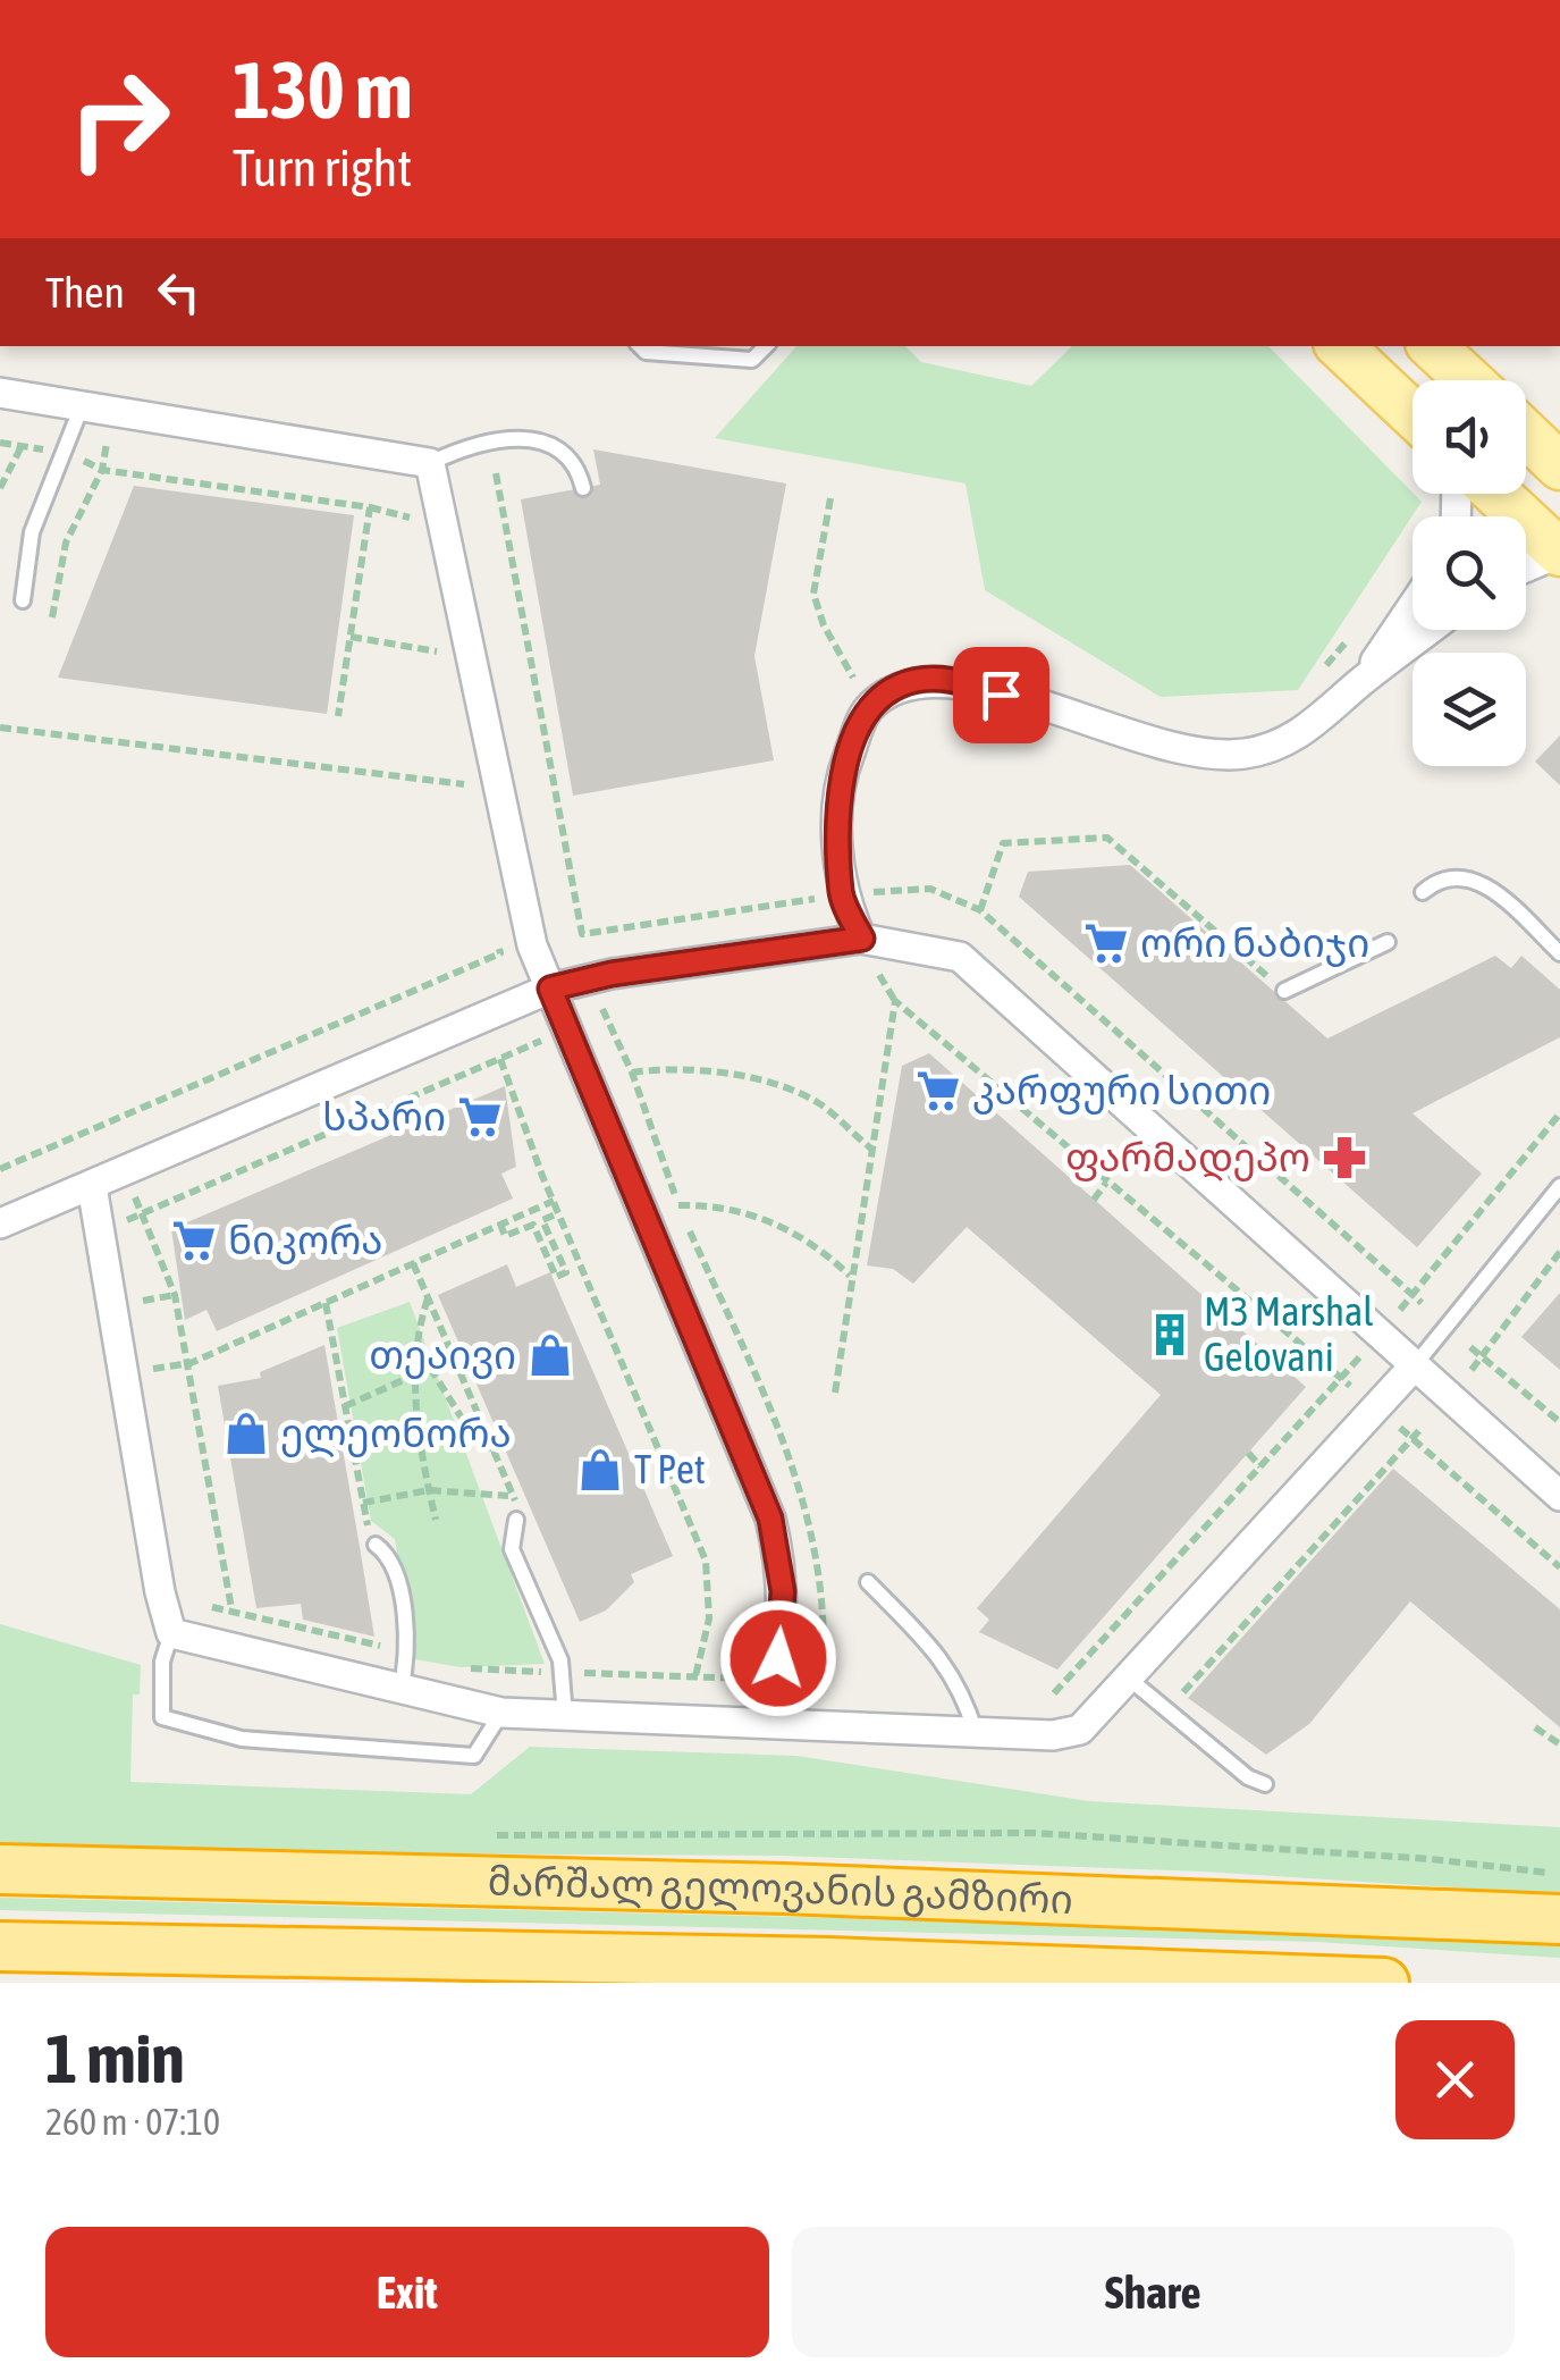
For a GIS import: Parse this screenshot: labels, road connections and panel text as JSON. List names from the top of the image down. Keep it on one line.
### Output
{"streets":{"highway":["მარშალ გელოვანის გამზირი"]},"places":{"supermarket":["ორი ნაბიჯი","კარფური სითი","სპარი","ნიკორა"],"pharmacy":["ფარმადეპო"],"building":["M3 Marshal Gelovani"],"shop":["თეაივი","ელეონორა","T Pet"]},"page":{"turn":["130 m","Turn right"],"then":"Then","heading":["1 min","260 m · 07:10"],"buttons":["Exit","Share"]}}
